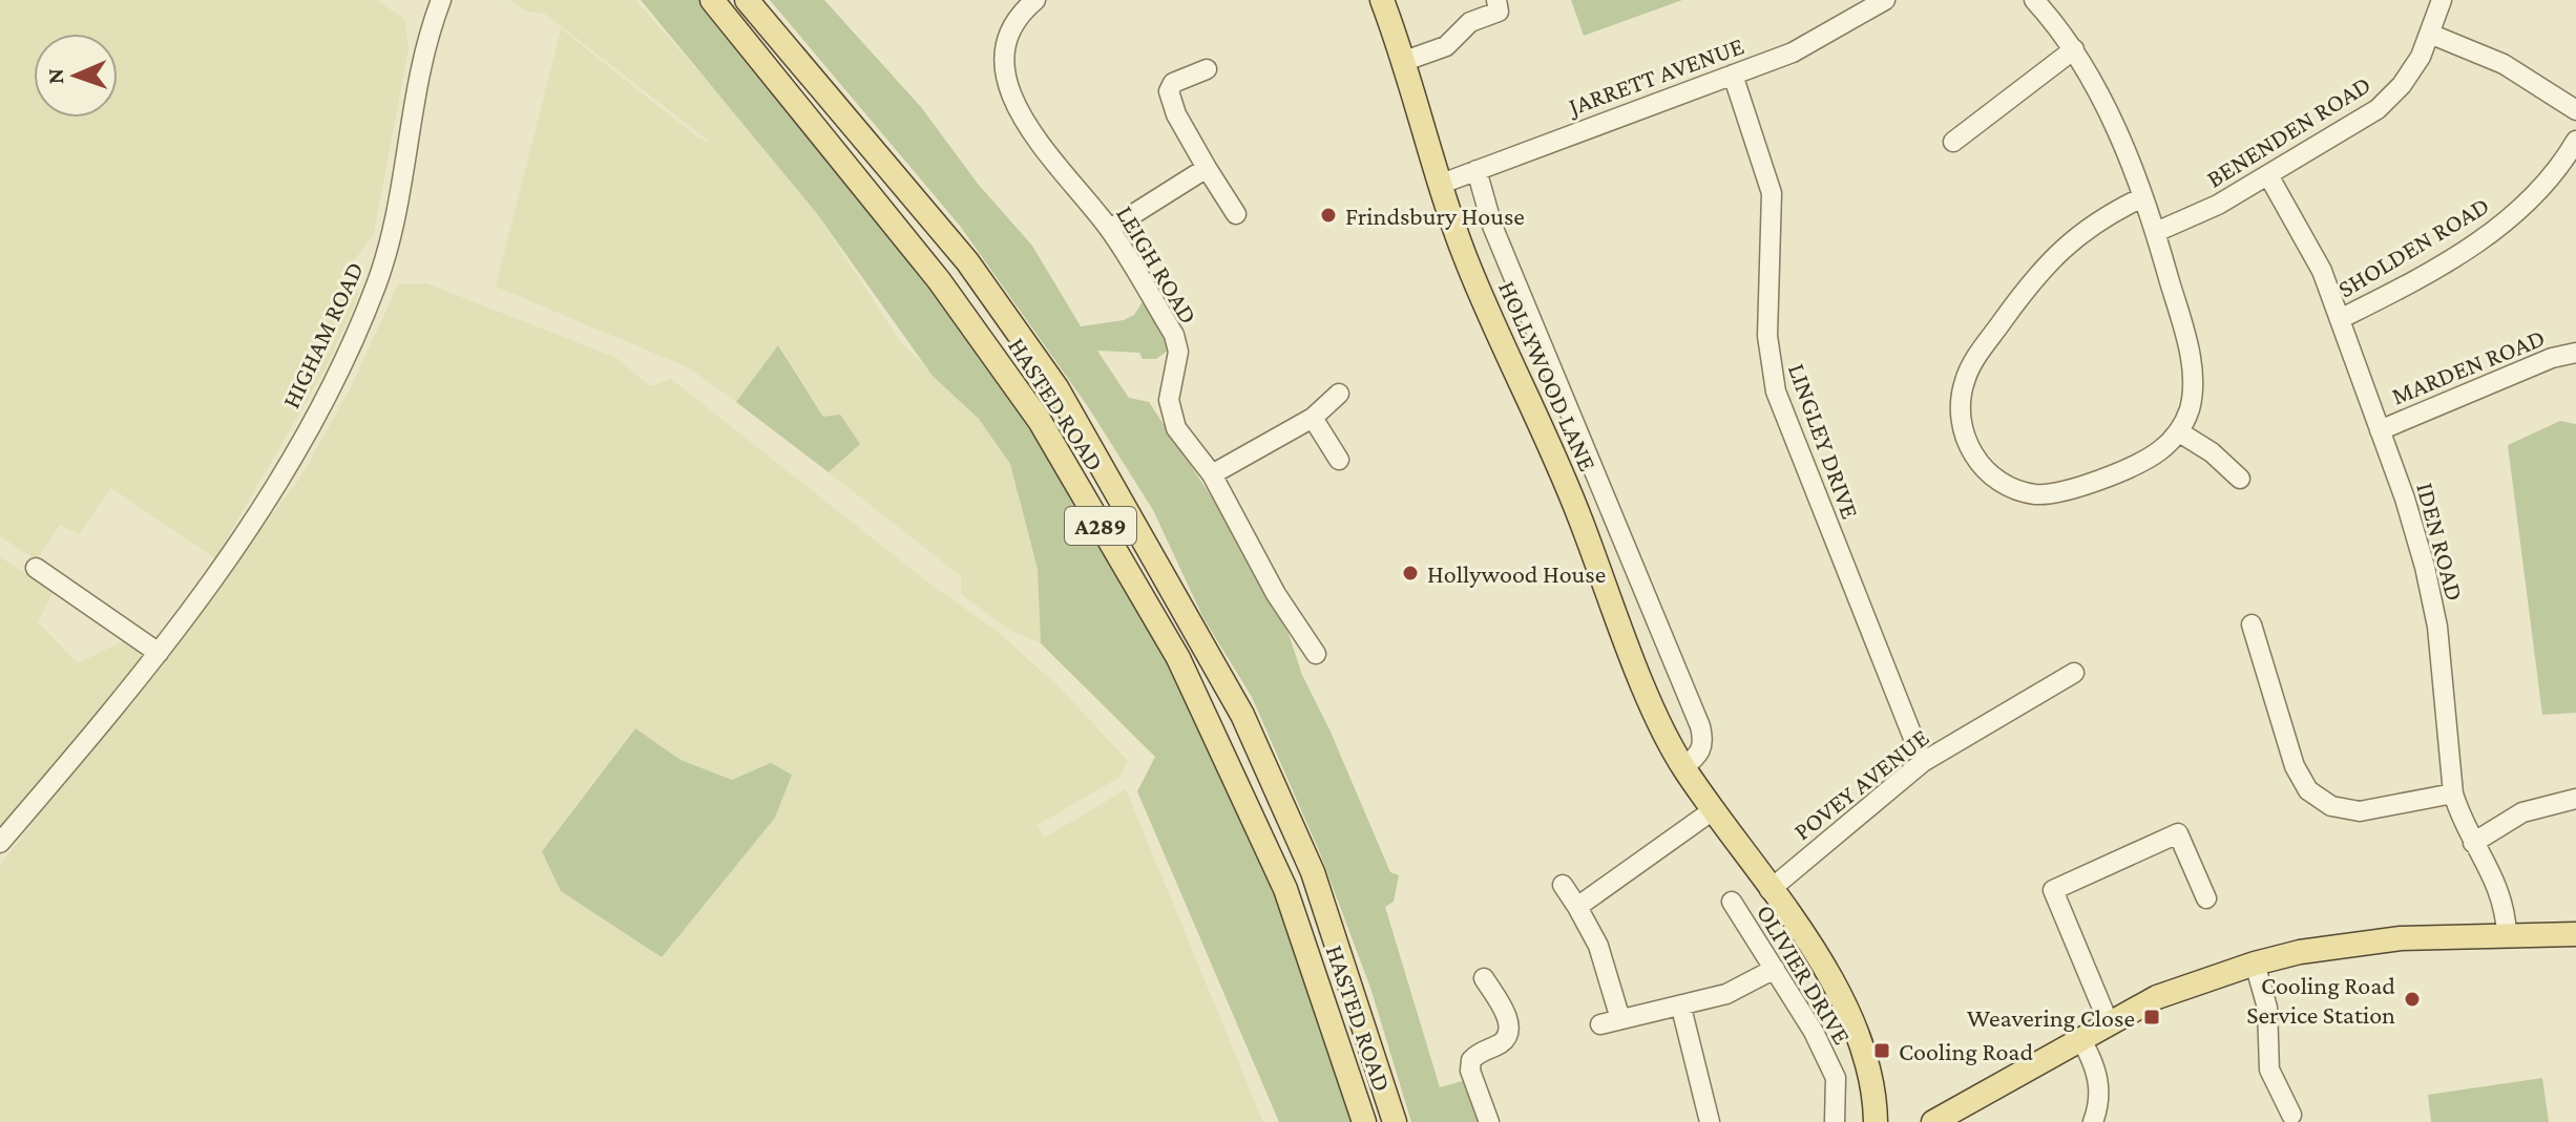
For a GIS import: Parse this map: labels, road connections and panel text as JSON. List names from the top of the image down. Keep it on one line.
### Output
{"streets":{"main road":["HOLLYWOOD LANE","HASTED ROAD","A289"],"street":["JARRETT AVENUE","BENENDEN ROAD","SHOLDEN ROAD","LEIGH ROAD","HIGHAM ROAD","MARDEN ROAD","LINGLEY DRIVE","IDEN ROAD","POVEY AVENUE","OLIVIER DRIVE"]},"crossings":[["JARRETT AVENUE","HOLLYWOOD LANE"],["JARRETT AVENUE","LINGLEY DRIVE"],["BENENDEN ROAD","IDEN ROAD"],["SHOLDEN ROAD","IDEN ROAD"],["MARDEN ROAD","IDEN ROAD"],["HOLLYWOOD LANE","POVEY AVENUE"],["LINGLEY DRIVE","POVEY AVENUE"]],"places":{"other":["Frindsbury House","Hollywood House","Cooling Road Service Station"],"transit":["Weavering Close","Cooling Road"]},"north":"left"}
